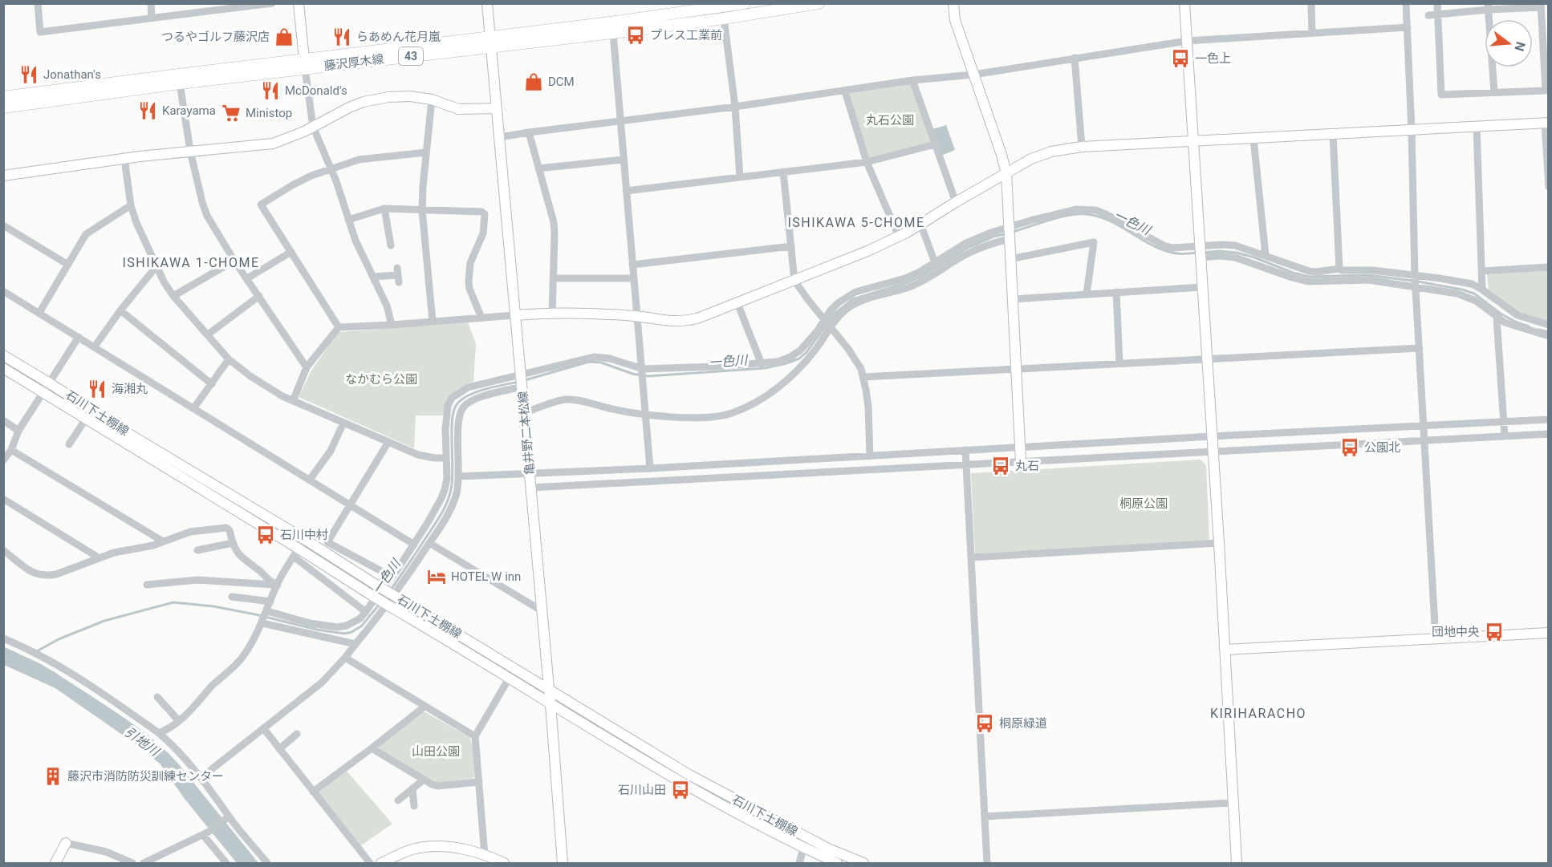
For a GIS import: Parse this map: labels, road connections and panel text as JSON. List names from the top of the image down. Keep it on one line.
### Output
{"streets":{"main road":["43","藤沢厚木線"],"street":["石川下土棚線","亀井野二本松線"]},"crossings":[["藤沢厚木線","亀井野二本松線"],["石川下土棚線","亀井野二本松線"]],"districts":["ISHIKAWA 5-CHOME","ISHIKAWA 1-CHOME","KIRIHARACHO"],"water":["一色川","引地川"],"parks":["丸石公園","なかむら公園","桐原公園","山田公園"],"places":{"bus stop":["プレス工業前","一色上","公園北","丸石","石川中村","団地中央","桐原緑道","石川山田"],"shop":["つるやゴルフ藤沢店","DCM"],"restaurant":["らあめん花月嵐","Jonathan's","McDonald's","Karayama","海湘丸"],"supermarket":["Ministop"],"hotel":["HOTEL W inn"],"building":["藤沢市消防防災訓練センター"]},"north":"right"}
